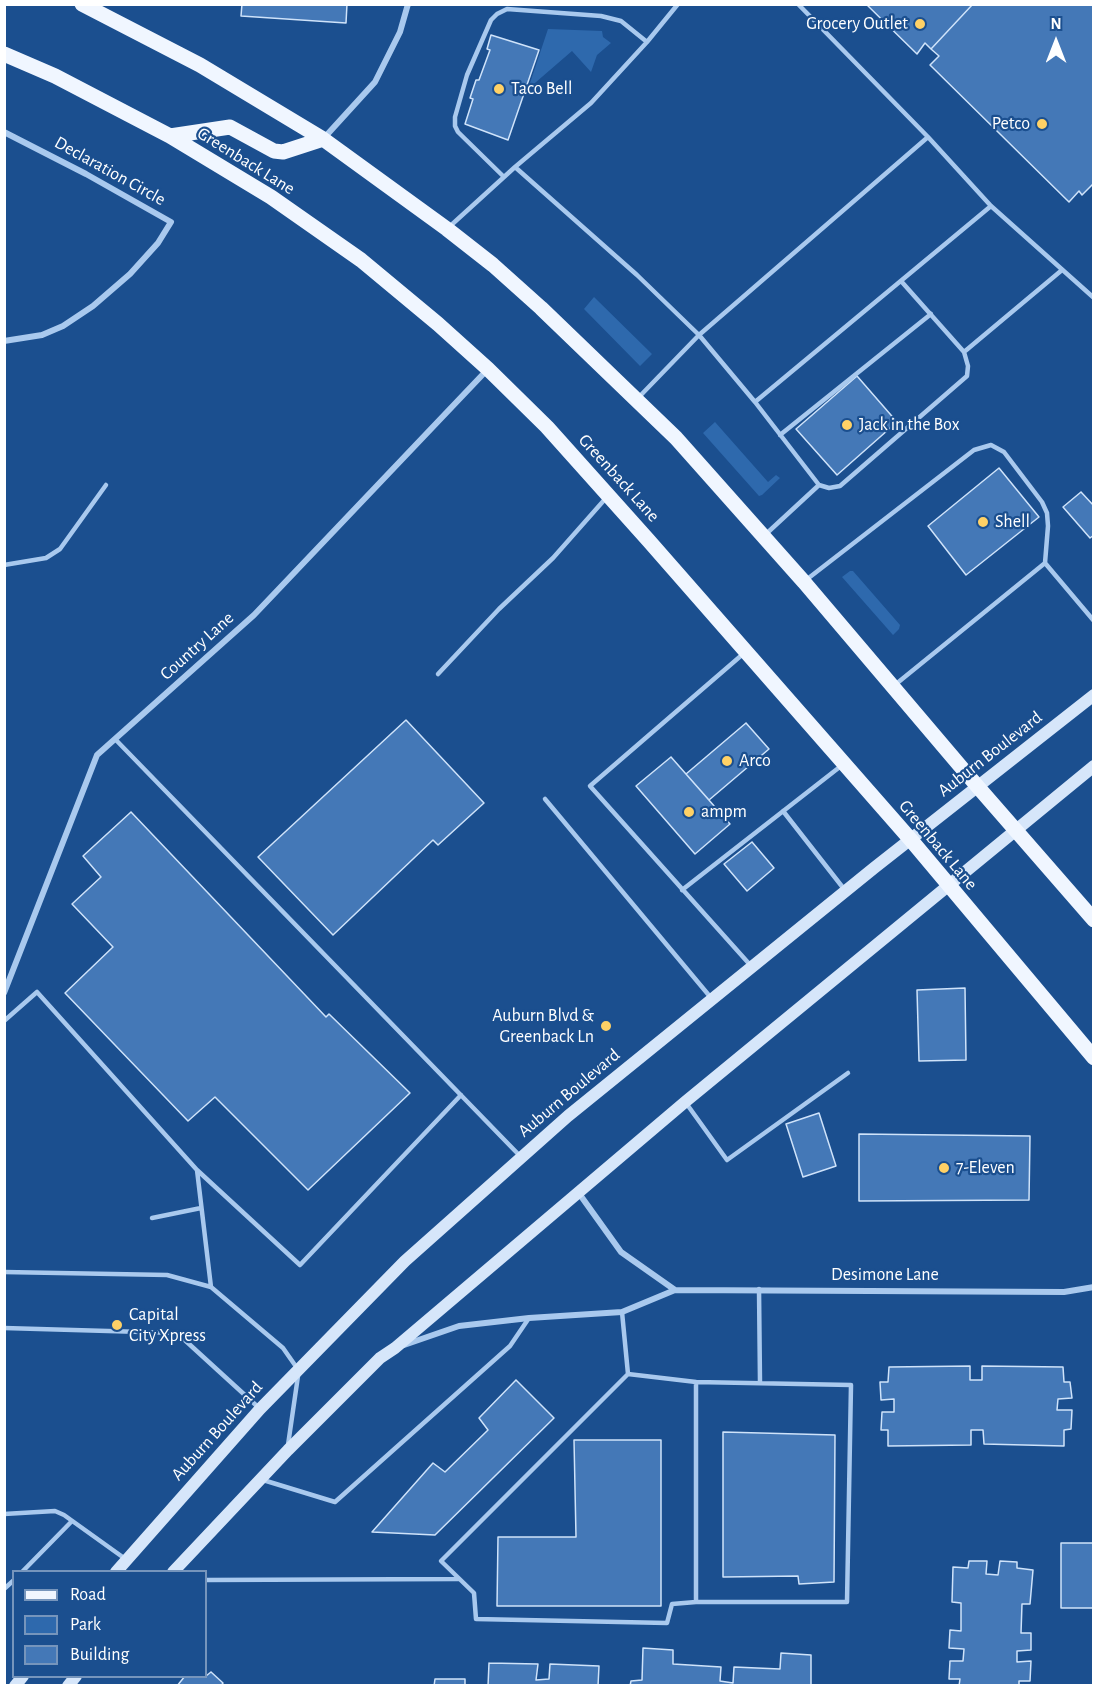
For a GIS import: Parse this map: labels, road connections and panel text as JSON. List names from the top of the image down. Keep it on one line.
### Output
{"streets":{"main road":["Greenback Lane","Auburn Boulevard"],"street":["Declaration Circle","Country Lane","Desimone Lane"]},"crossings":[["Greenback Lane","Country Lane"],["Greenback Lane","Auburn Boulevard"]],"places":["Grocery Outlet","Taco Bell","Petco","Jack in the Box","Shell","Arco","ampm","Auburn Blvd & Greenback Ln","7-Eleven","Capital City Xpress"],"legend":["Road","Park","Building"],"north":"top"}
